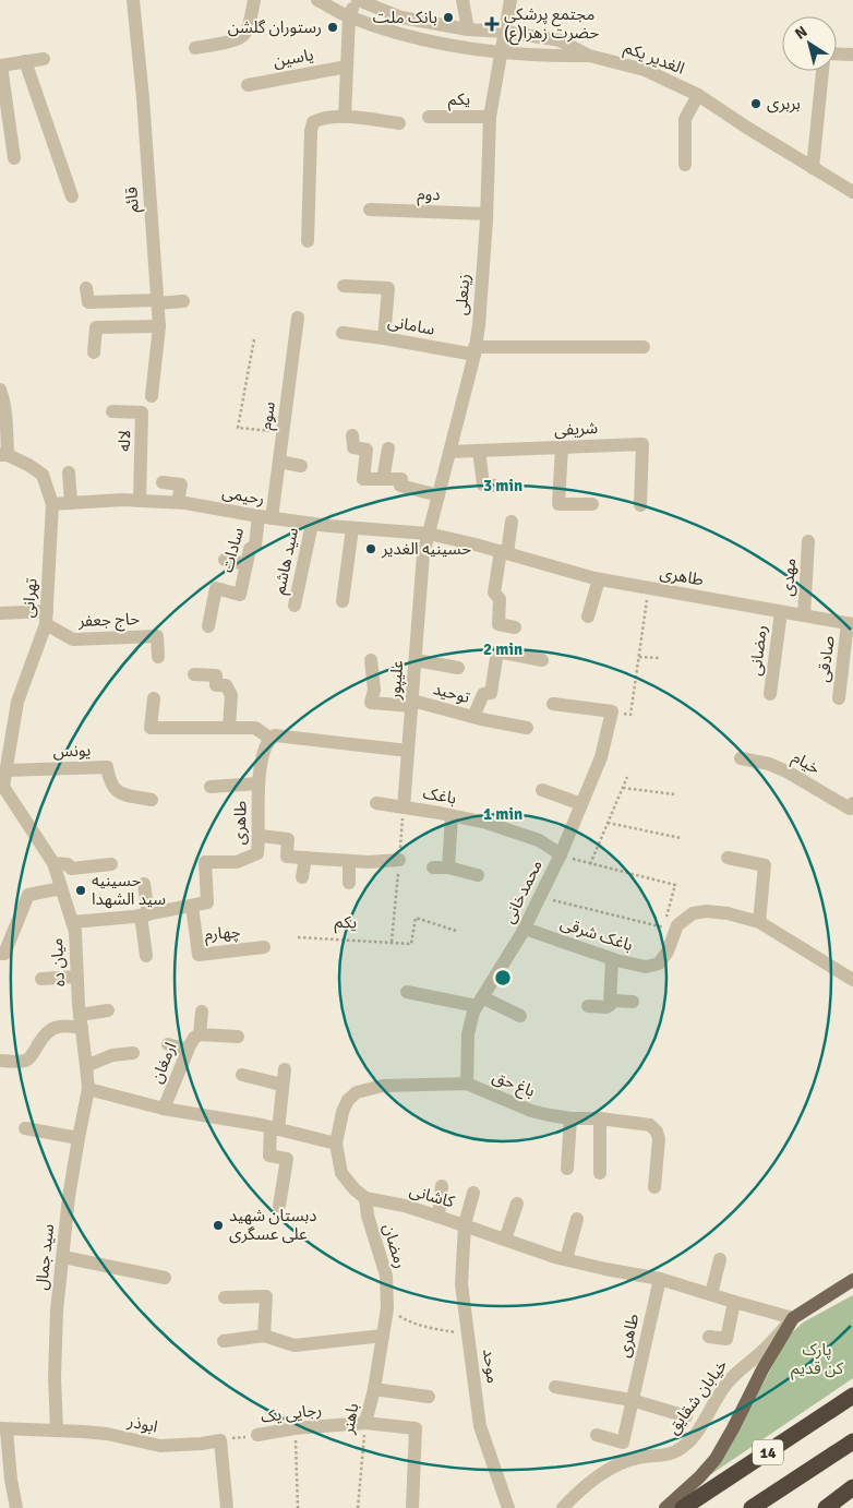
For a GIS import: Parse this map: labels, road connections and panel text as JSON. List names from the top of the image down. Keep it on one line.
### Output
{"streets":{"highway":["14"],"street":["یاسین","الغدیر یکم","یکم","دوم","قائم","زینعلی","سامانی","سوم","شریفی","لاله","رحیمی","سادات","سید هاشم","طاهری","مهدی","تهرانی","حاج جعفر","رمضانی","صادقی","علیپور","توحید","یونس","خیام","باغک","محمدخانی","چهارم","باغک شرقی","میان ده","ارمغان","باغ حق","کاشانی","رمضان","سید جمال","موحد","خیابان شقایق","رجایی یک","باهنر","ابوذر"]},"crossings":[["الغدیر یکم","زینعلی"],["یکم","زینعلی"],["دوم","زینعلی"],["زینعلی","سامانی"],["زینعلی","شریفی"],["زینعلی","رحیمی"],["زینعلی","طاهری"],["زینعلی","علیپور"],["سوم","رحیمی"],["سوم","سادات"],["لاله","رحیمی"],["رحیمی","سادات"],["رحیمی","سید هاشم"],["رحیمی","طاهری"],["رحیمی","تهرانی"],["طاهری","مهدی"],["طاهری","رمضانی"],["طاهری","صادقی"],["طاهری","چهارم"],["طاهری","کاشانی"],["تهرانی","حاج جعفر"],["تهرانی","یونس"],["تهرانی","میان ده"],["علیپور","توحید"],["علیپور","باغک"],["باغک","محمدخانی"],["محمدخانی","باغک شرقی"],["محمدخانی","باغ حق"],["میان ده","سید جمال"],["کاشانی","رمضان"],["کاشانی","موحد"],["کاشانی","خیابان شقایق"],["رمضان","باهنر"],["سید جمال","ابوذر"],["رجایی یک","باهنر"],["رجایی یک","ابوذر"]],"parks":["پارک کن قدیم"],"places":{"other":["بانک ملت","رستوران گلشن","بربری","حسینیه الغدیر","حسینیه سید الشهدا","دبستان شهید علی عسگری"],"health":["مجتمع پرشکی حضرت زهرا(ع)"]},"north":"top left","rings":["3 min","2 min","1 min"]}
